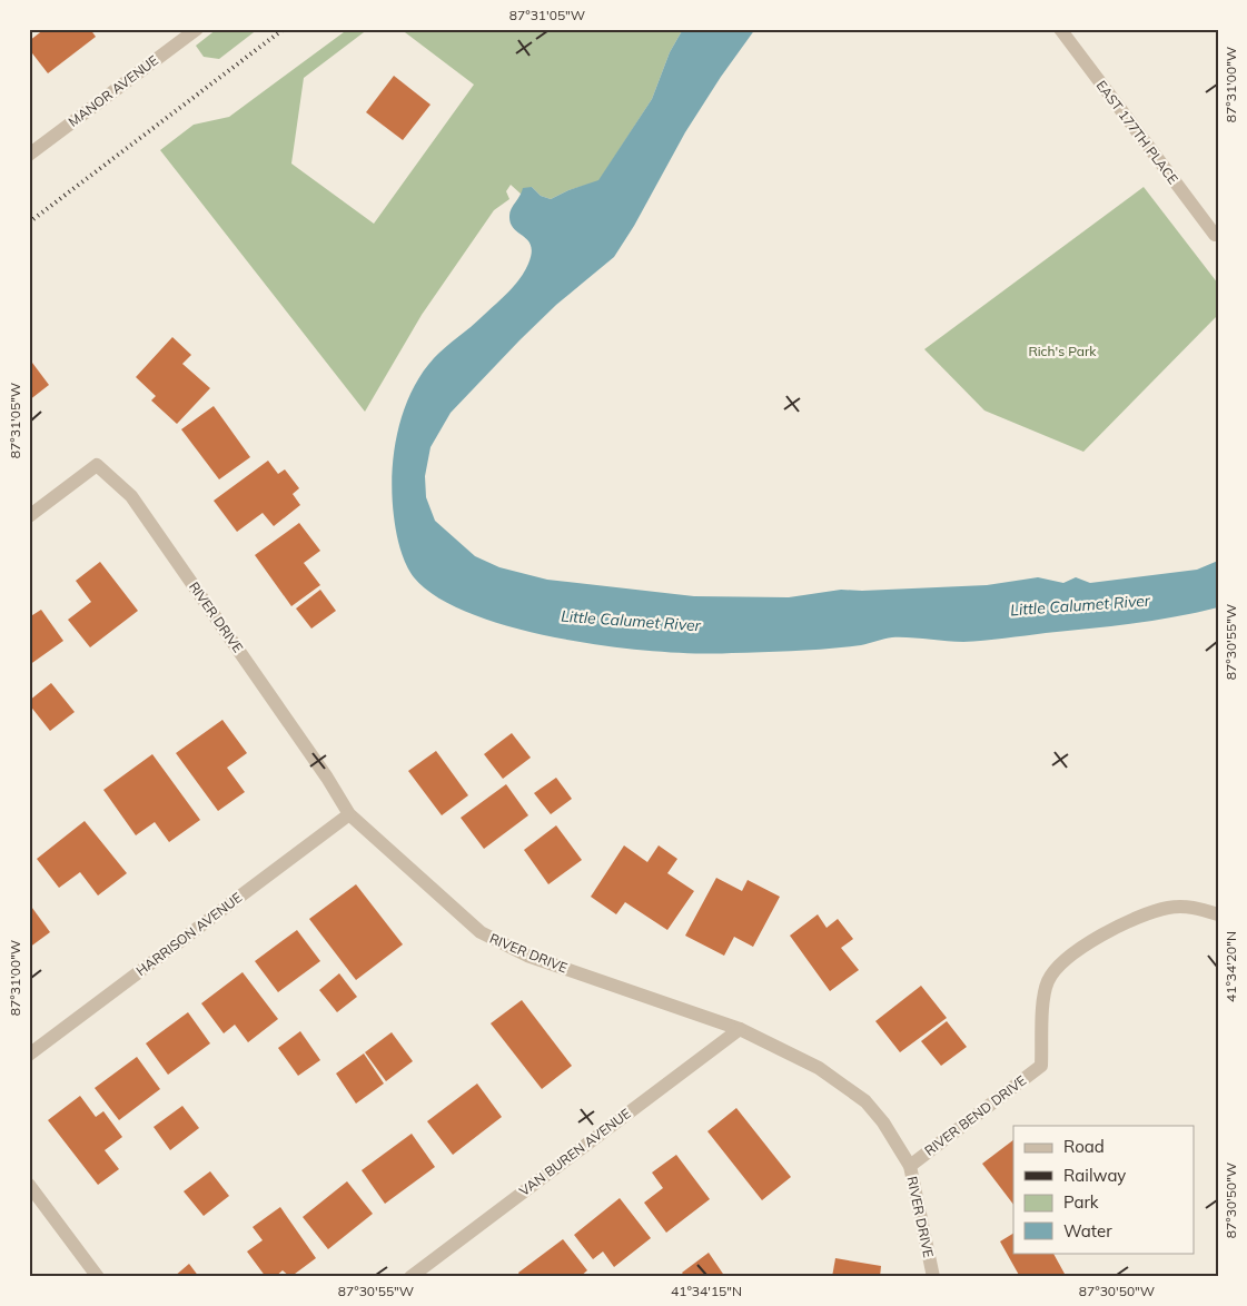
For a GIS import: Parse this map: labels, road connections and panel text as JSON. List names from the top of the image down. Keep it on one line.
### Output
{"streets":{"street":["MANOR AVENUE","EAST 177TH PLACE","RIVER DRIVE","HARRISON AVENUE","RIVER BEND DRIVE","VAN BUREN AVENUE"]},"crossings":[["RIVER DRIVE","HARRISON AVENUE"],["RIVER DRIVE","RIVER BEND DRIVE"],["RIVER DRIVE","VAN BUREN AVENUE"]],"water":["Little Calumet River"],"parks":["Rich's Park"],"legend":["Road","Railway","Park","Water"],"coordinates":["87°31'05\"W","87°31'00\"W","87°30'55\"W","41°34'20\"N","87°30'50\"W","41°34'15\"N"]}
